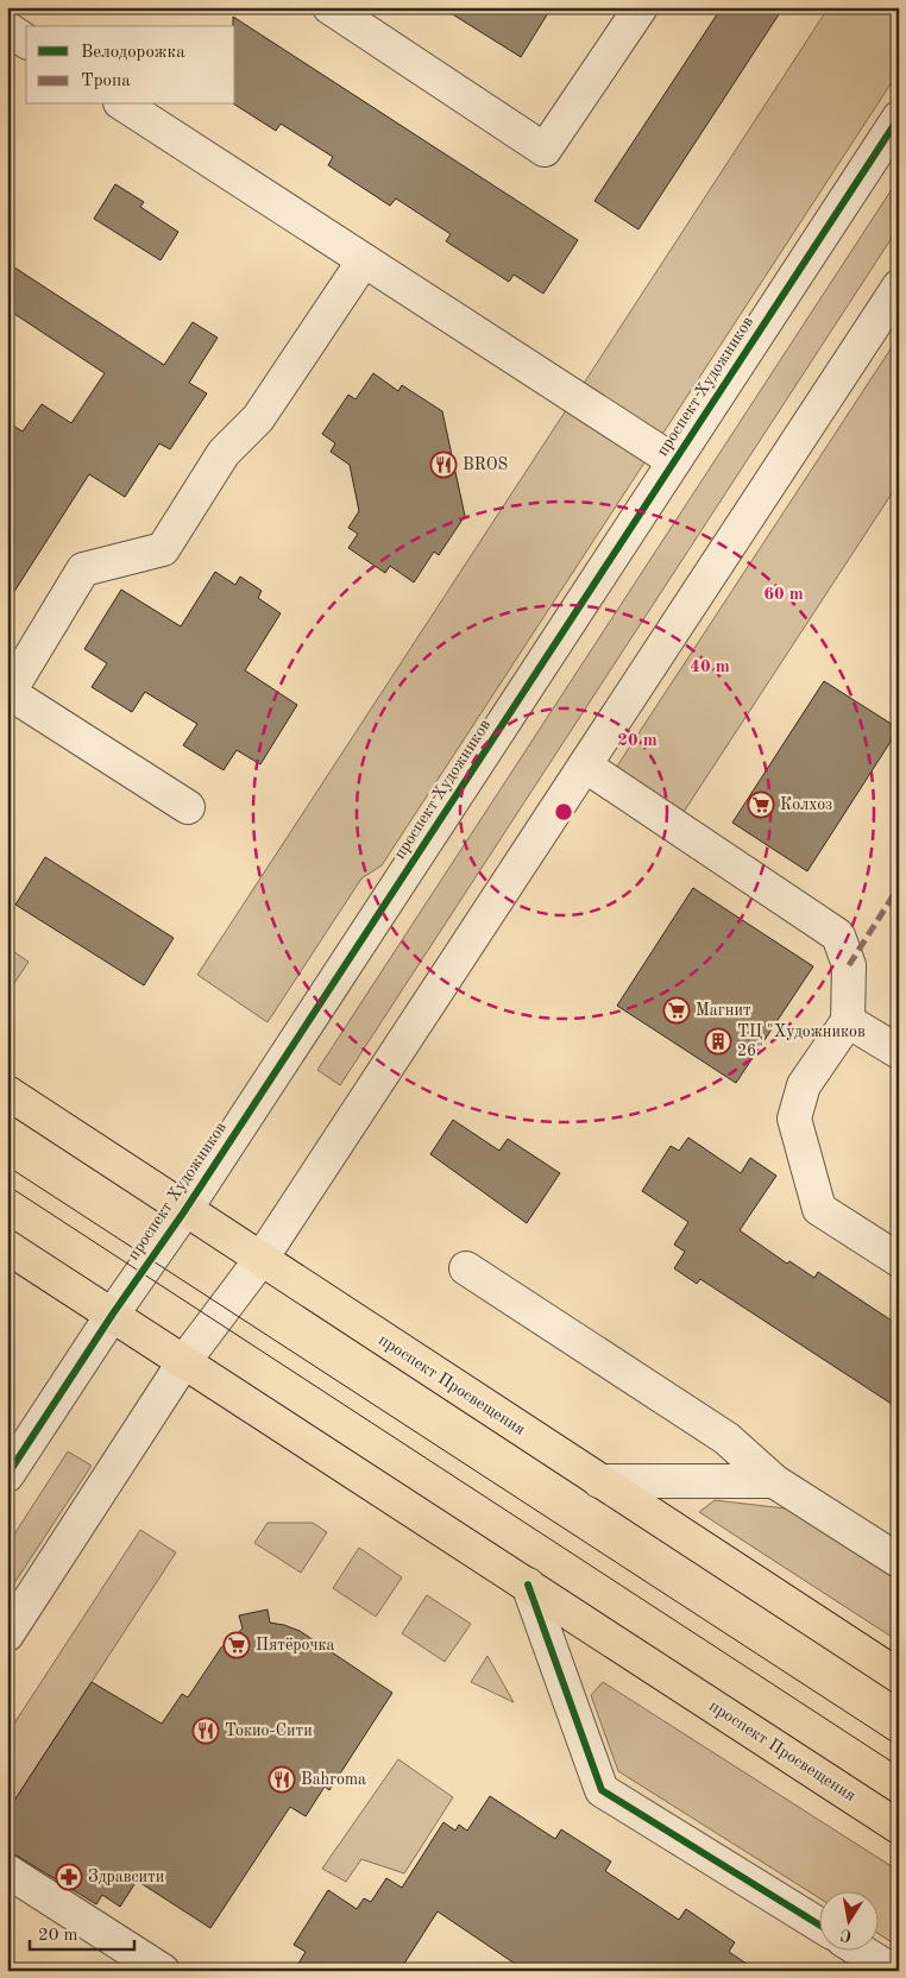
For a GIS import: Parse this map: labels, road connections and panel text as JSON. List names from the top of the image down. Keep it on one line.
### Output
{"streets":{"main road":["проспект Просвещения"],"street":["проспект Художников"]},"crossings":[["проспект Художников","проспект Просвещения"]],"places":{"restaurant":["BROS","Токио-Сити","Bahroma"],"supermarket":["Колхоз","Магнит","Пятёрочка"],"building":["ТЦ \"Художников 26\""],"pharmacy":["Здравсити"]},"legend":["Велодорожка","Тропа"],"scale_bar":"20 m","north":"bottom","rings":["60 m","40 m","20 m"]}
